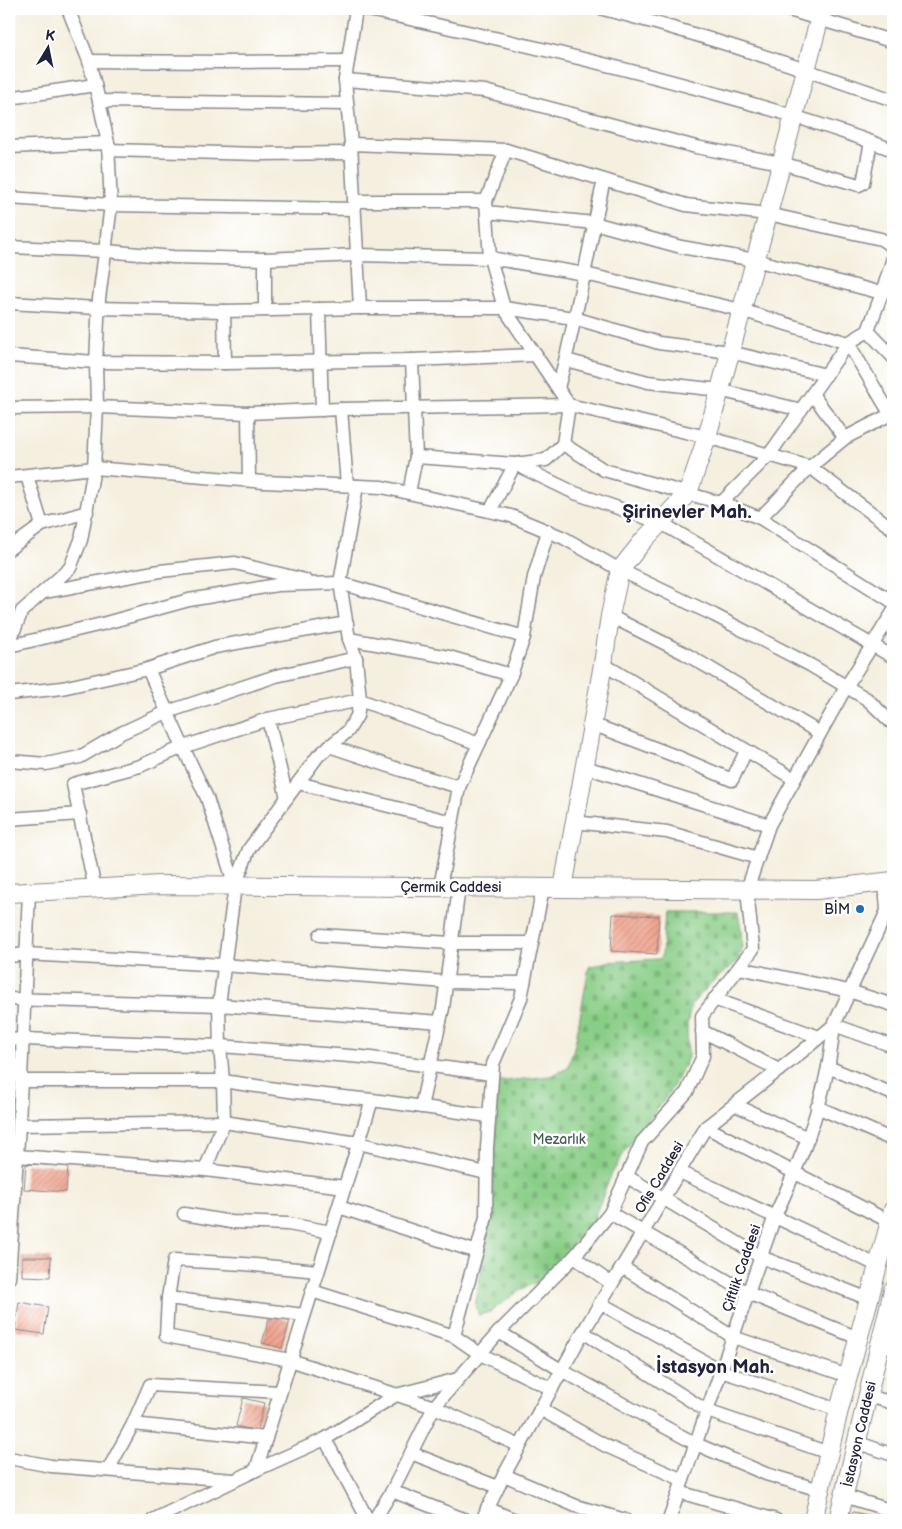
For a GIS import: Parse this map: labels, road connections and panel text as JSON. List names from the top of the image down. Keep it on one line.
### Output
{"streets":{"main road":["Çermik Caddesi","İstasyon Caddesi"],"street":["Ofis Caddesi","Çiftlik Caddesi"]},"crossings":[["Çermik Caddesi","Ofis Caddesi"],["Ofis Caddesi","Çiftlik Caddesi"]],"districts":["Şirinevler Mah.","İstasyon Mah."],"parks":["Mezarlık"],"places":["BİM"],"north":"top"}
